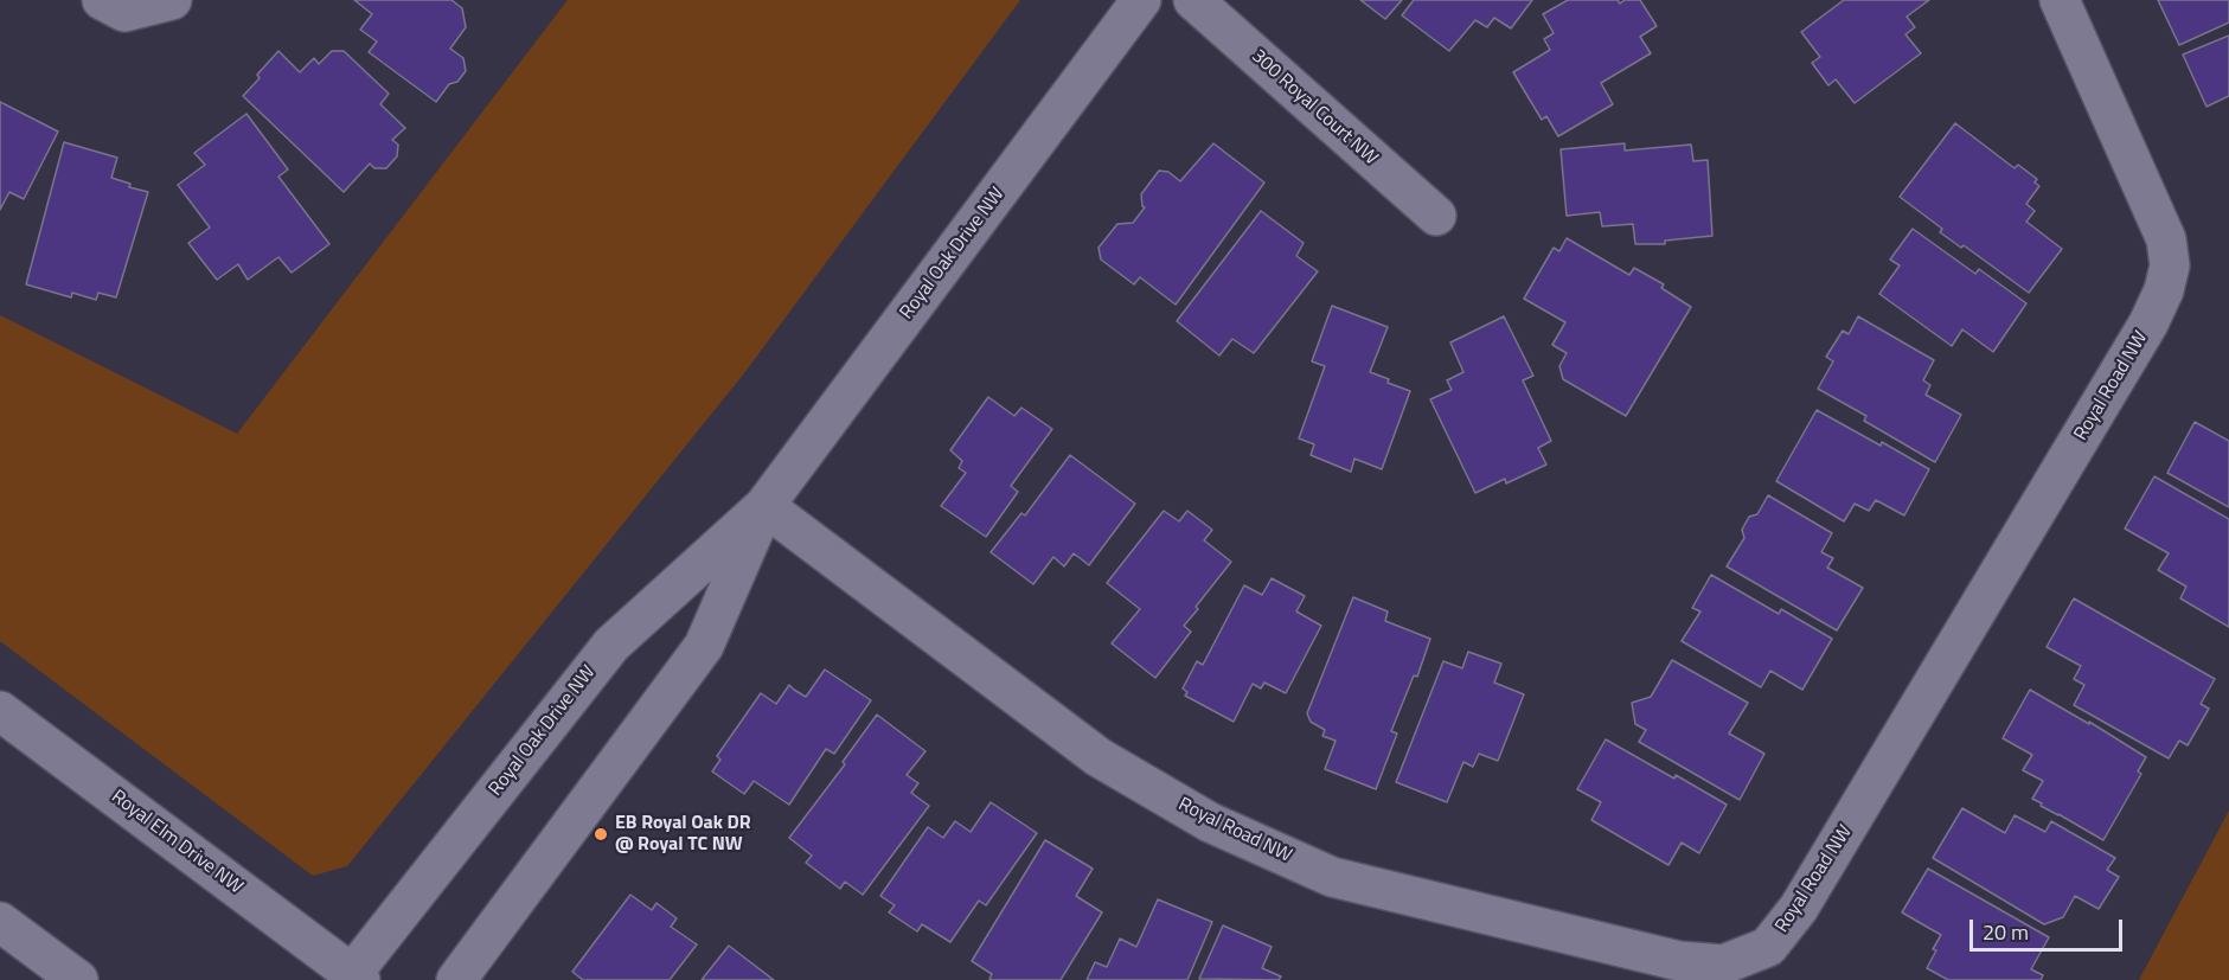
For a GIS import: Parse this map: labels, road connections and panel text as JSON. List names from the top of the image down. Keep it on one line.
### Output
{"streets":{"street":["300 Royal Court NW","Royal Oak Drive NW","Royal Road NW","Royal Elm Drive NW"]},"crossings":[["Royal Oak Drive NW","Royal Road NW"],["Royal Oak Drive NW","Royal Elm Drive NW"]],"places":["EB Royal Oak DR @ Royal TC NW"],"scale_bar":"20 m"}
